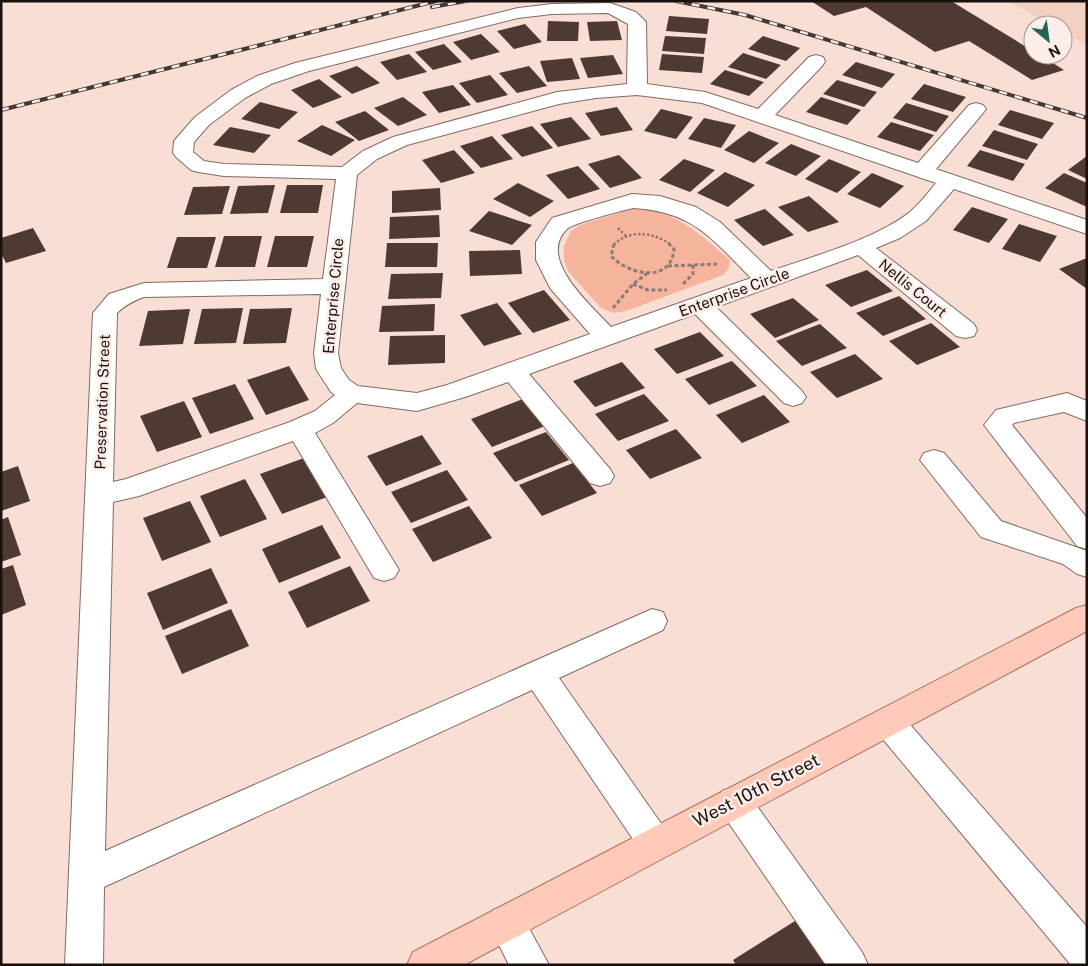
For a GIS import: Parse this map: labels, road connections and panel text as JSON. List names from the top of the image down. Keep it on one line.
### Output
{"streets":{"main road":["West 10th Street"],"street":["Nellis Court","Enterprise Circle","Preservation Street"]},"crossings":[["Nellis Court","Enterprise Circle"],["Enterprise Circle","Preservation Street"]],"north":"bottom right"}
